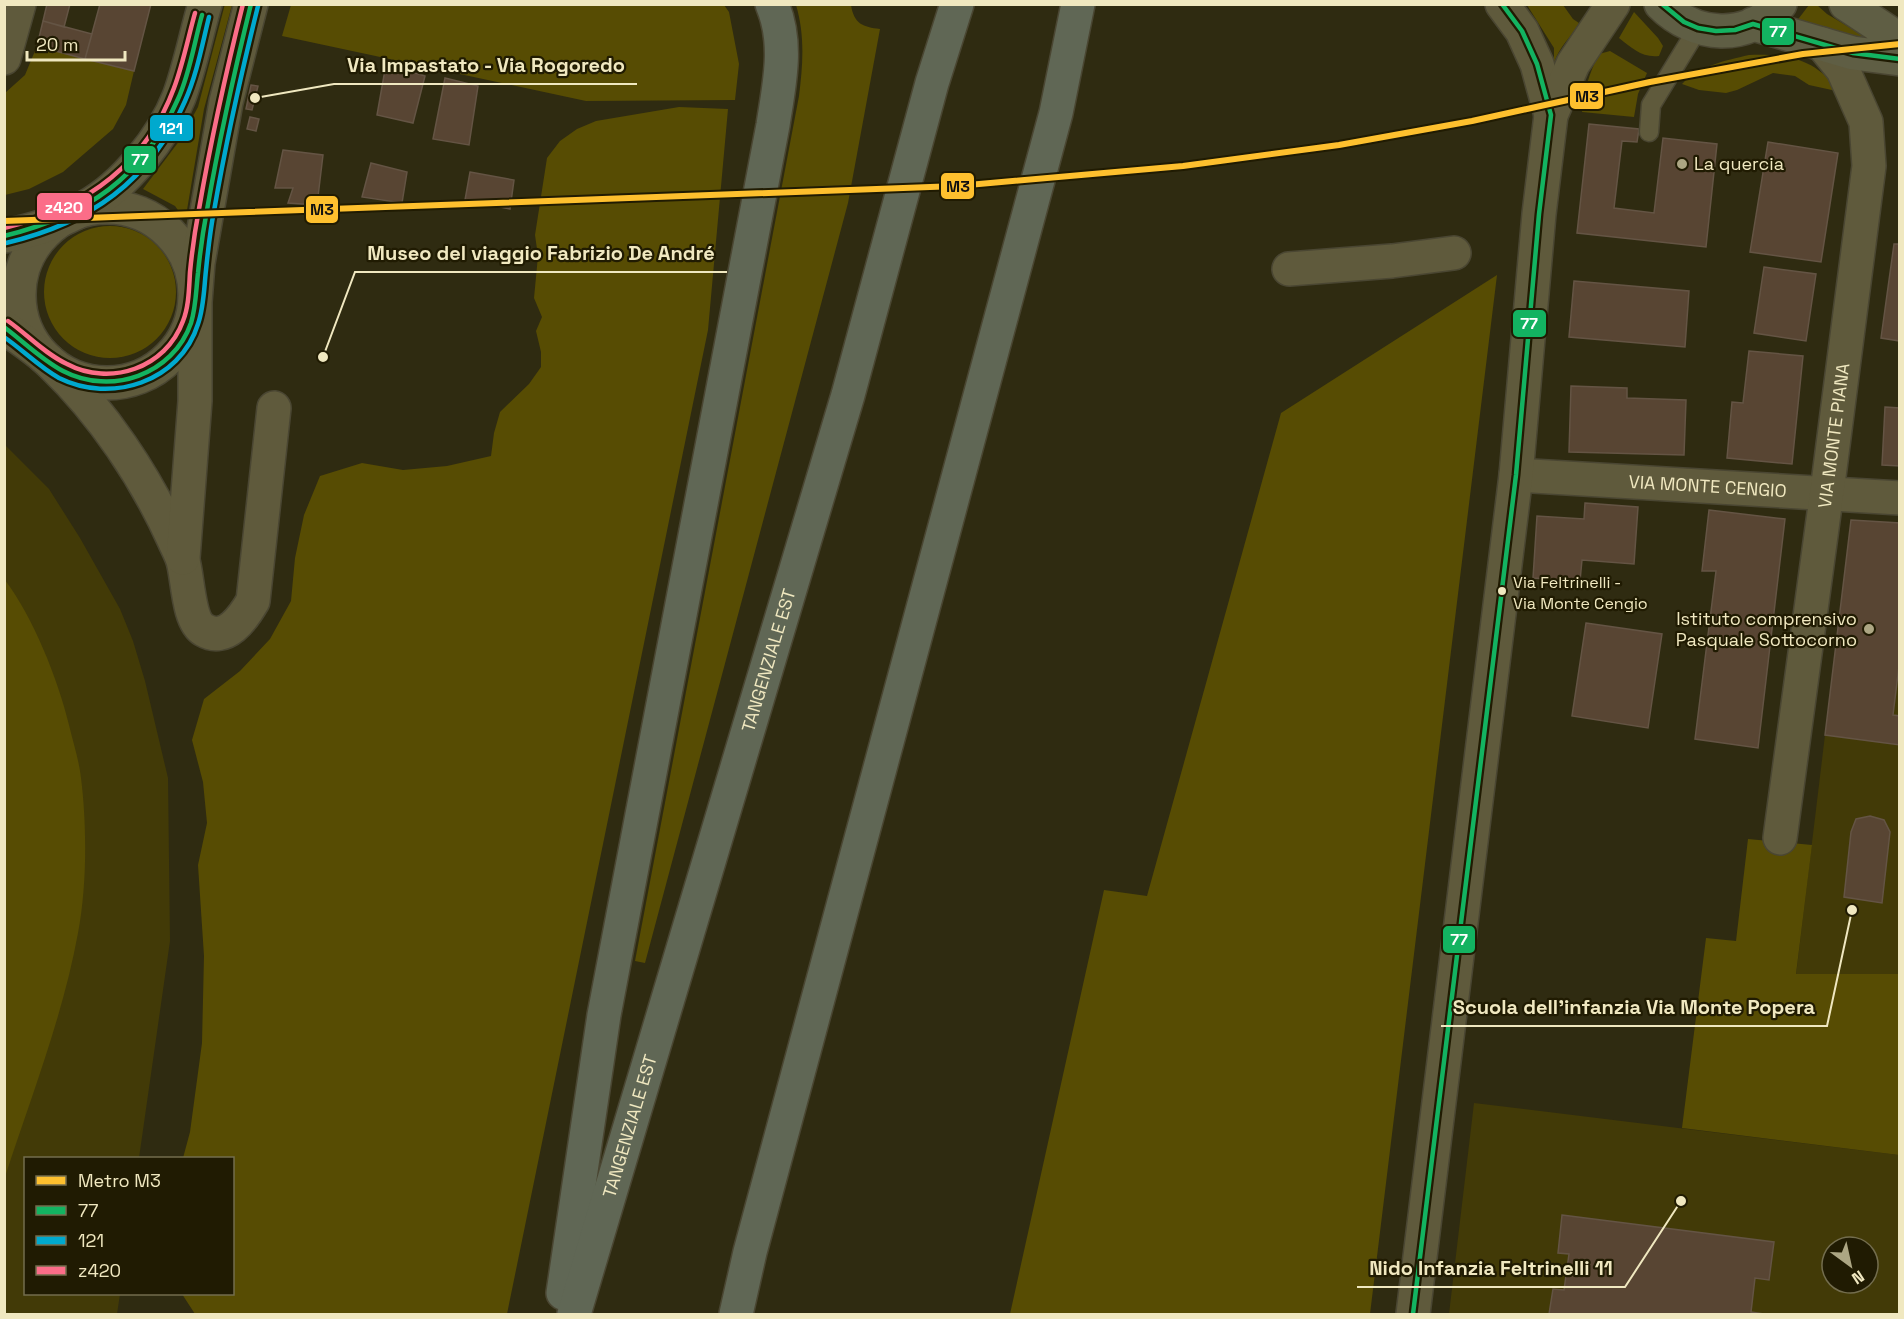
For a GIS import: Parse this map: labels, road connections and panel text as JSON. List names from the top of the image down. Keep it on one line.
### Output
{"streets":{"highway":["TANGENZIALE EST"],"street":["VIA MONTE PIANA","VIA MONTE CENGIO"]},"crossings":[["VIA MONTE PIANA","VIA MONTE CENGIO"]],"places":["Via Impastato - Via Rogoredo","La quercia","Museo del viaggio Fabrizio De André","Via Feltrinelli - Via Monte Cengio","Istituto comprensivo Pasquale Sottocorno","Scuola dell’infanzia Via Monte Popera","Nido Infanzia Feltrinelli 11"],"lines":["transit line 77","transit line z420","transit line 121","metro line M3"],"legend":["Metro M3","77","121","z420"],"scale_bar":"20 m","north":"bottom right"}
